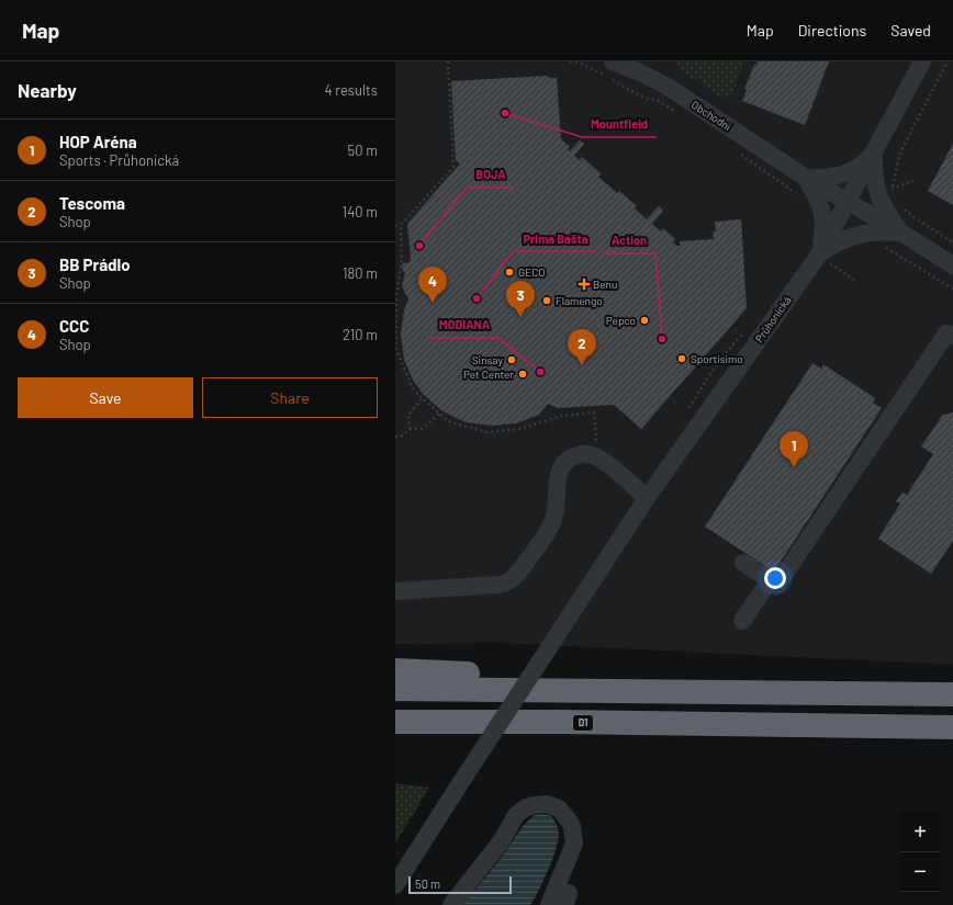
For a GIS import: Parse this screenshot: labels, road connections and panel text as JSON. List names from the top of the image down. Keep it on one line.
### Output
{"streets":{"highway":["D1"],"street":["Obchodní","Průhonická"]},"crossings":[["Obchodní","Průhonická"]],"places":{"other":["Mountfield","BOJA","GECO","Prima Bašta","Flamengo","Pepco","Action","Sportisimo","Sinsay","MODIANA","Pet Center"],"health":["Benu"]},"scale_bar":"50 m","page":{"header":"Map","nav":["Map","Directions","Saved"],"heading":["Nearby","4 results"],"list":[{"mark":"1","name":"HOP Aréna","note":"Sports · Průhonická","value":"50 m"},{"mark":"2","name":"Tescoma","note":"Shop","value":"140 m"},{"mark":"3","name":"BB Prádlo","note":"Shop","value":"180 m"},{"mark":"4","name":"CCC","note":"Shop","value":"210 m"}],"pins":["4","3","2","1"],"buttons":["Save","Share"],"map_buttons":["+","−"],"scale":"50 m"}}
